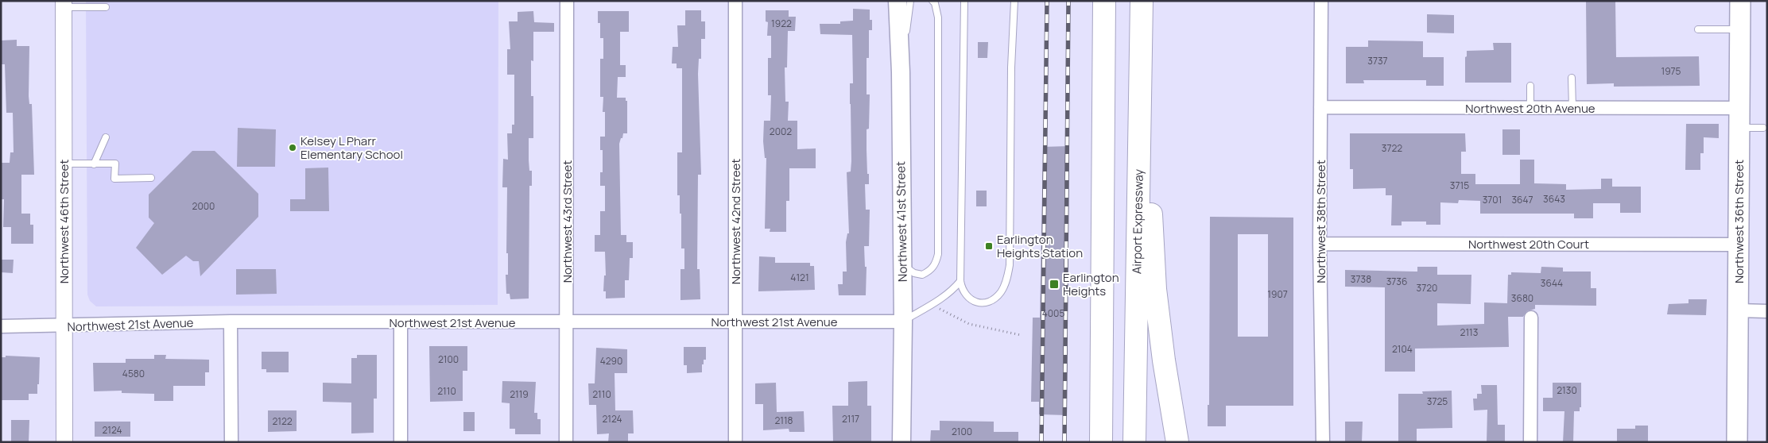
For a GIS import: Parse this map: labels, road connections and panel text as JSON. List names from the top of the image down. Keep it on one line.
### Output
{"streets":{"highway":["Airport Expressway"],"main road":["Northwest 41st Street","Northwest 36th Street"],"street":["Northwest 20th Avenue","Northwest 46th Street","Northwest 43rd Street","Northwest 42nd Street","Northwest 38th Street","Northwest 20th Court","Northwest 21st Avenue"]},"crossings":[["Northwest 20th Avenue","Northwest 38th Street"],["Northwest 20th Avenue","Northwest 36th Street"],["Northwest 46th Street","Northwest 21st Avenue"],["Northwest 43rd Street","Northwest 21st Avenue"],["Northwest 42nd Street","Northwest 21st Avenue"],["Northwest 41st Street","Northwest 21st Avenue"],["Northwest 38th Street","Northwest 20th Court"],["Northwest 36th Street","Northwest 20th Court"]],"places":{"other":["Kelsey L Pharr Elementary School"],"transit":["Earlington Heights Station","Earlington Heights"]},"house_numbers":["1922","3737","1975","2002","3722","3715","3643","3701","3647","2000","4121","3738","3736","3644","3720","1907","3680","4005","2113","2104","2100","4290","4580","2130","2110","2119","2110","3725","2124","2117","2118","2122","2124","2100"]}
